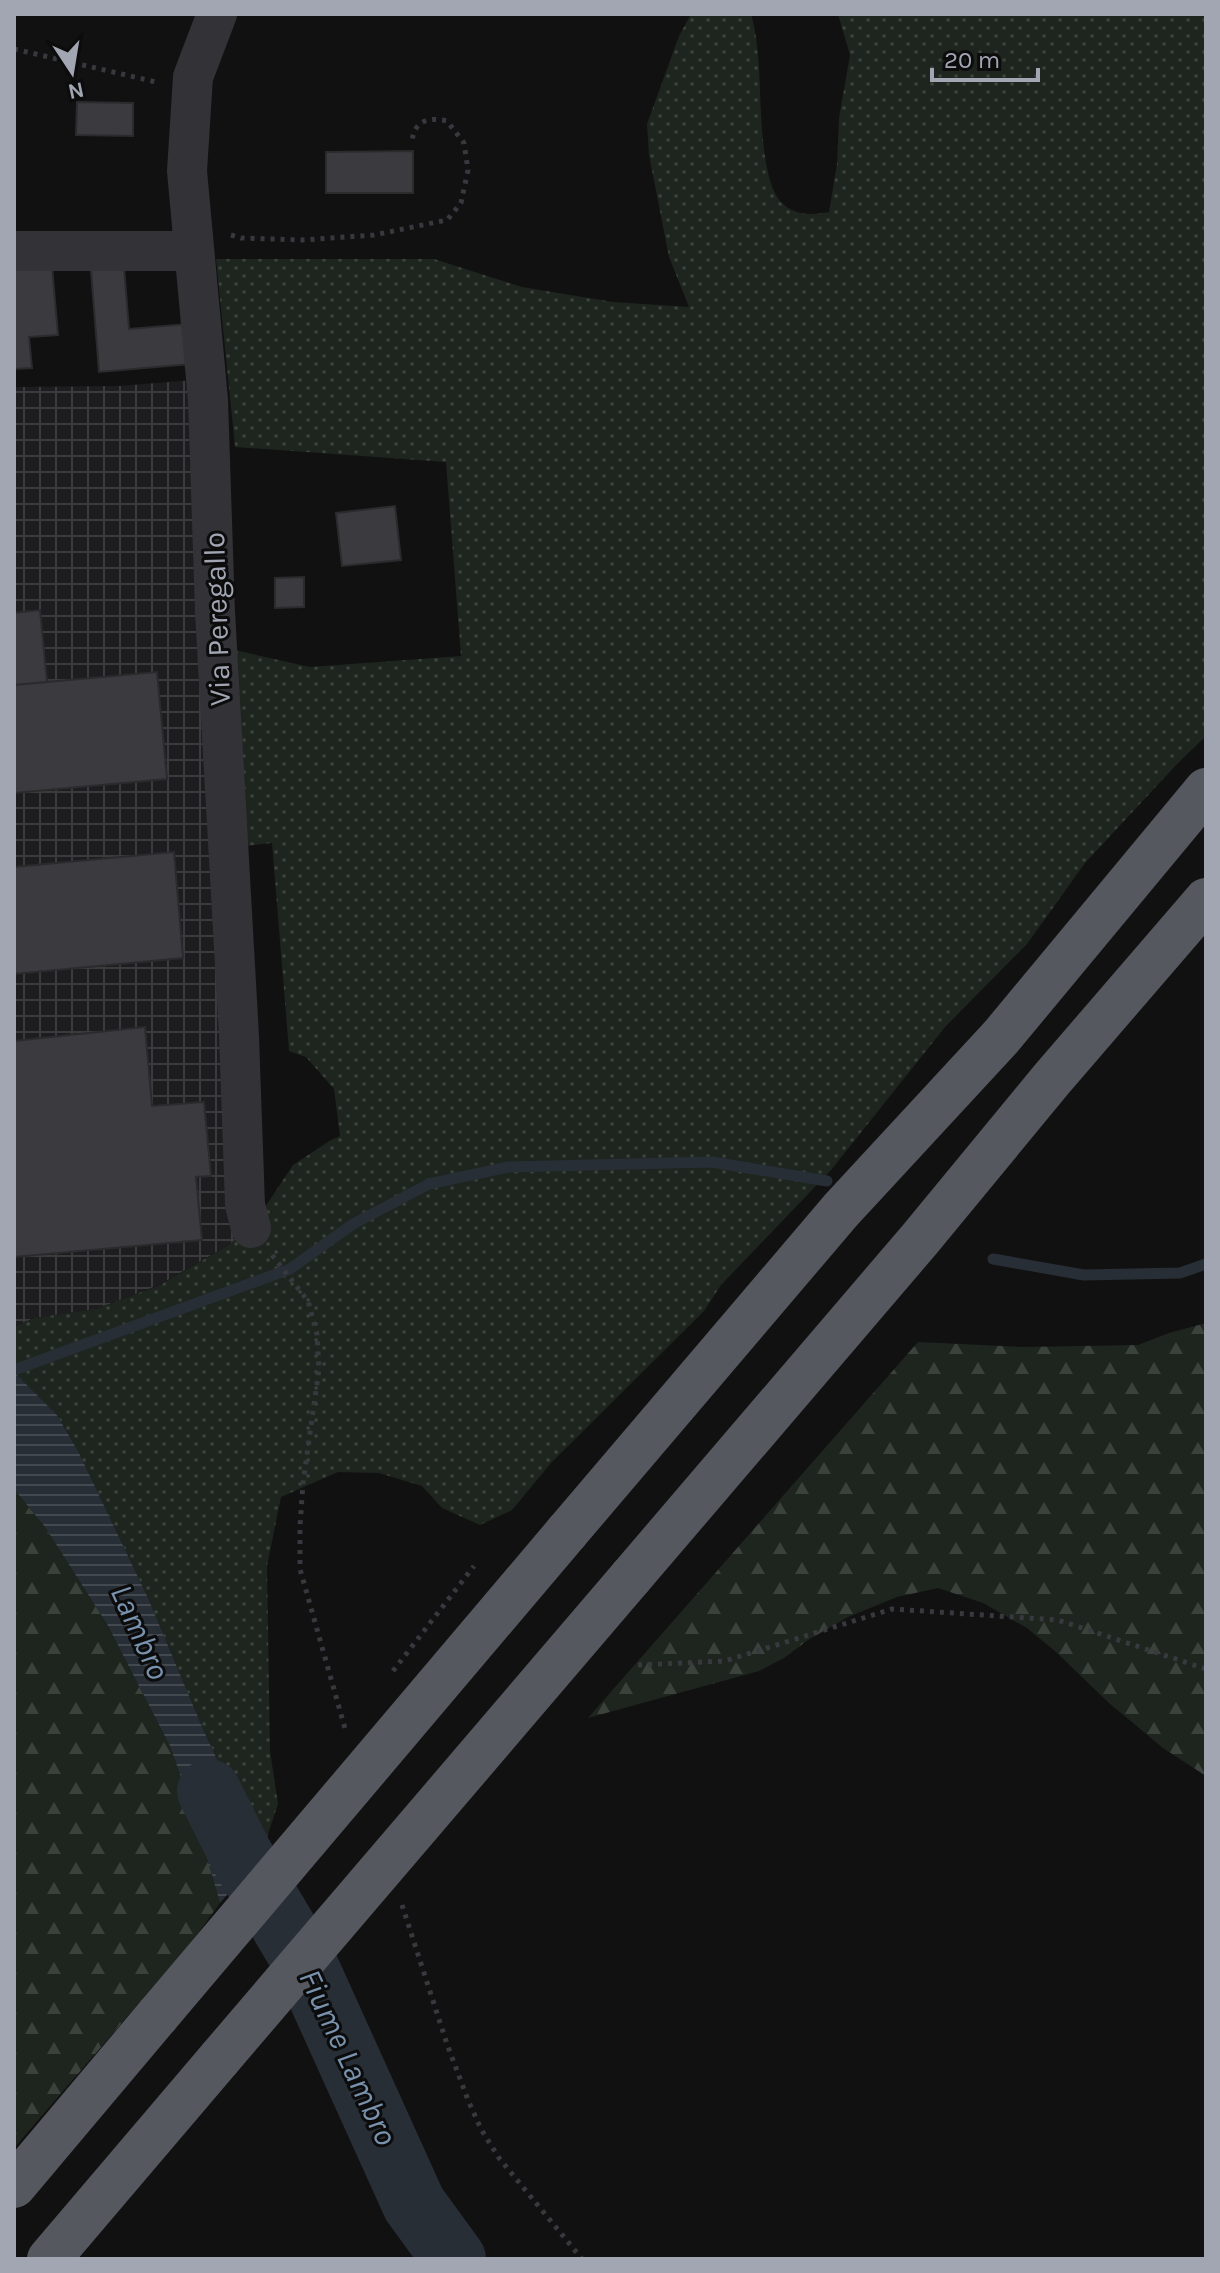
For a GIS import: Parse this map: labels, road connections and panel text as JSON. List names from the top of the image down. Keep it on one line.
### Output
{"streets":{"street":["Via Peregallo"]},"water":["Lambro","Fiume Lambro"],"scale_bar":"20 m","north":"bottom"}
